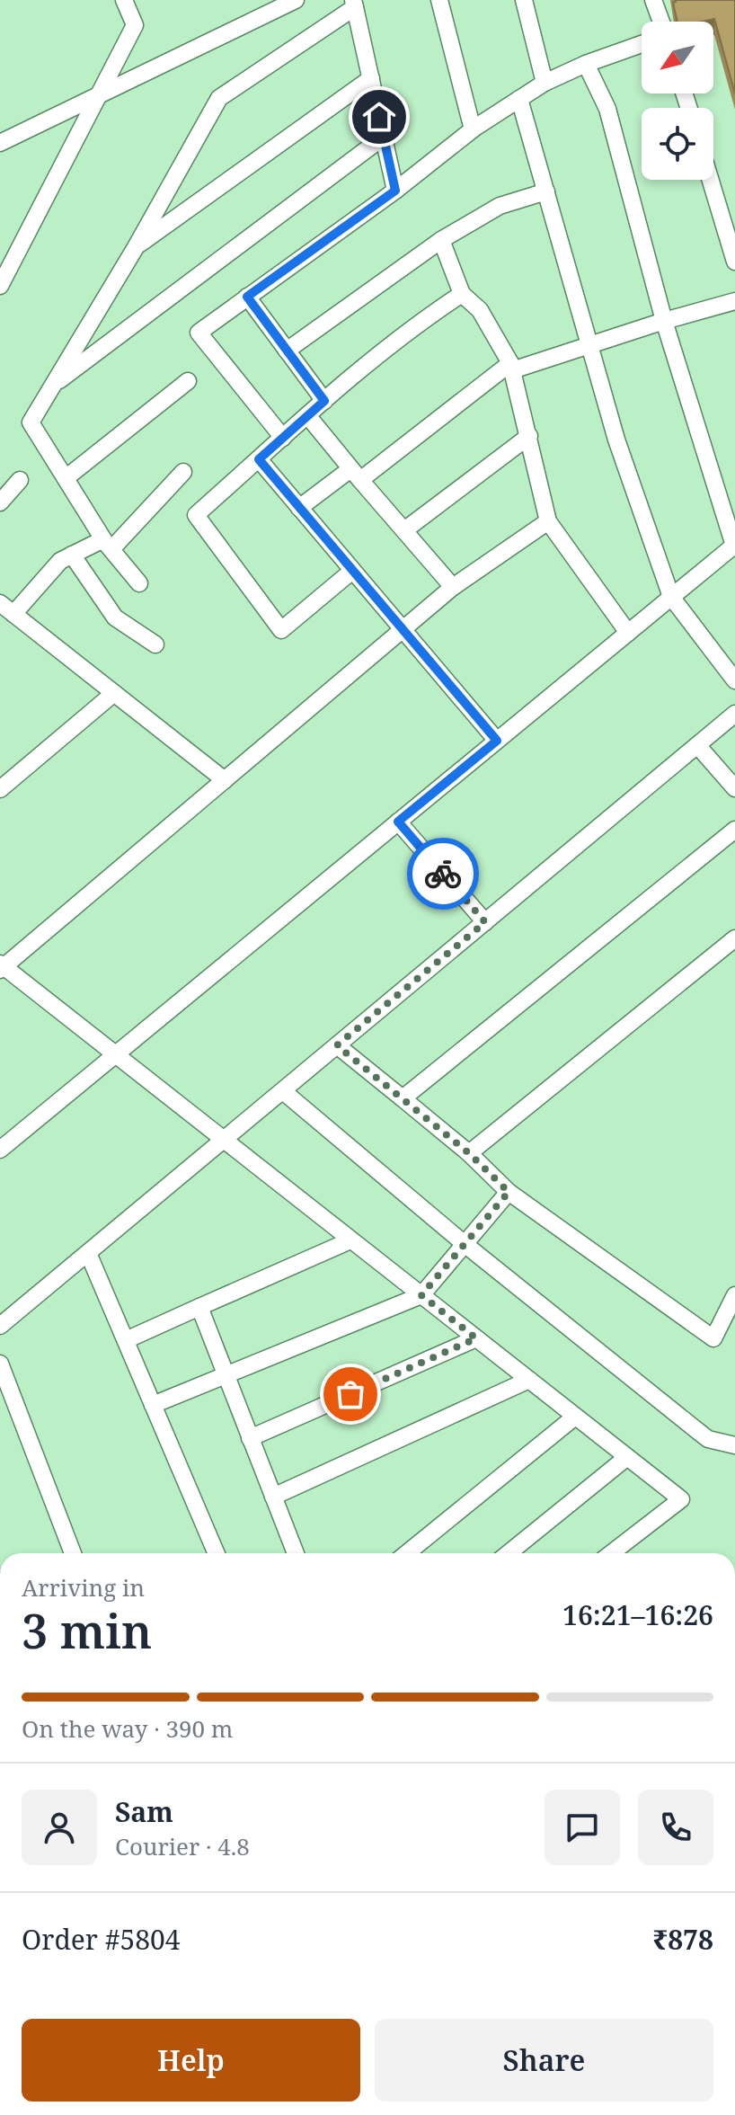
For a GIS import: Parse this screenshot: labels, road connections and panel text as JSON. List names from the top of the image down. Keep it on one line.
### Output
{"north":"bottom left","page":{"heading":["3 min","Arriving in","16:21–16:26"],"panel":["Sam","Courier · 4.8","Order #5804","₹878"],"bar":"On the way · 390 m","buttons":["Help","Share"]}}
